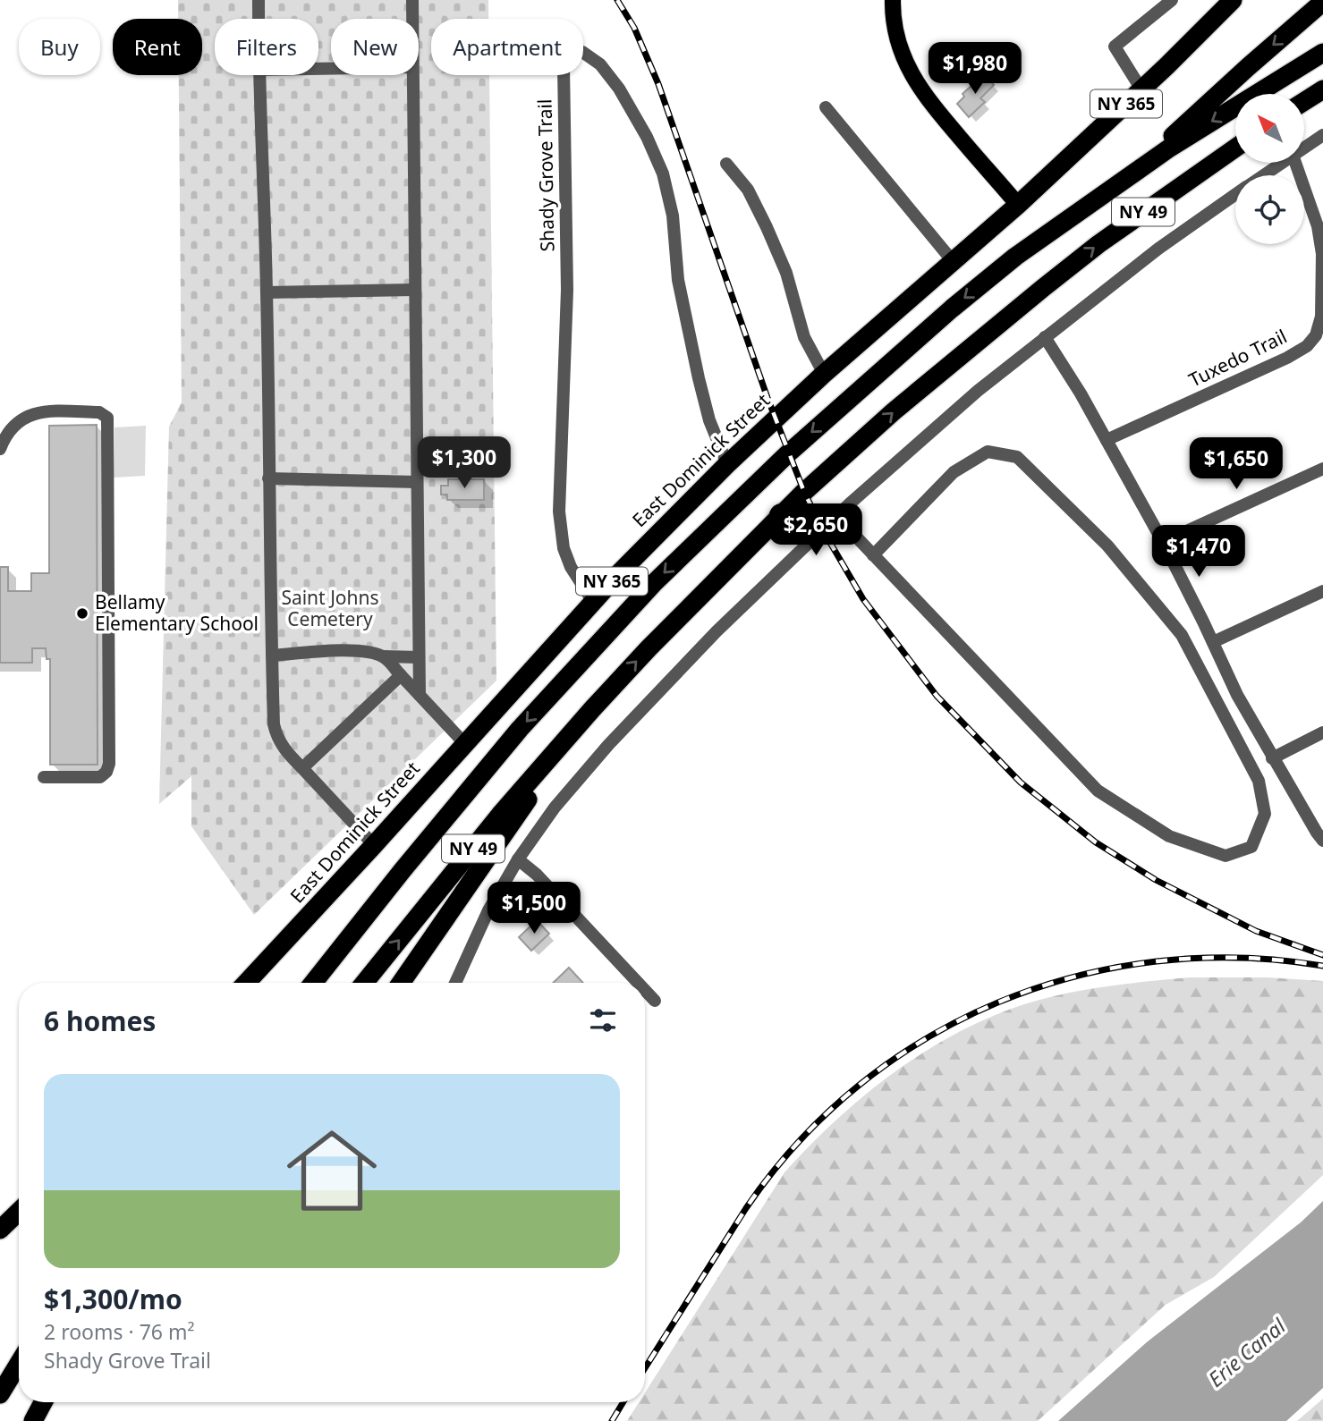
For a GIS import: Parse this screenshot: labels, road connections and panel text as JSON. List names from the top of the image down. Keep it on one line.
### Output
{"streets":{"highway":["NY 365","NY 49","East Dominick Street"],"street":["Shady Grove Trail","Tuxedo Trail"]},"crossings":[["Shady Grove Trail","East Dominick Street"]],"water":["Erie Canal"],"parks":["Saint Johns Cemetery"],"places":["Bellamy Elementary School"],"north":"top left","page":{"chip":["Buy","Rent","Filters","New","Apartment"],"price":["$1,980","$1,300","$1,650","$2,650","$1,470","$1,500"],"heading":"6 homes","list":[{"name":"$1,300/mo","note":"2 rooms · 76 m² · Shady Grove Trail"}]}}
